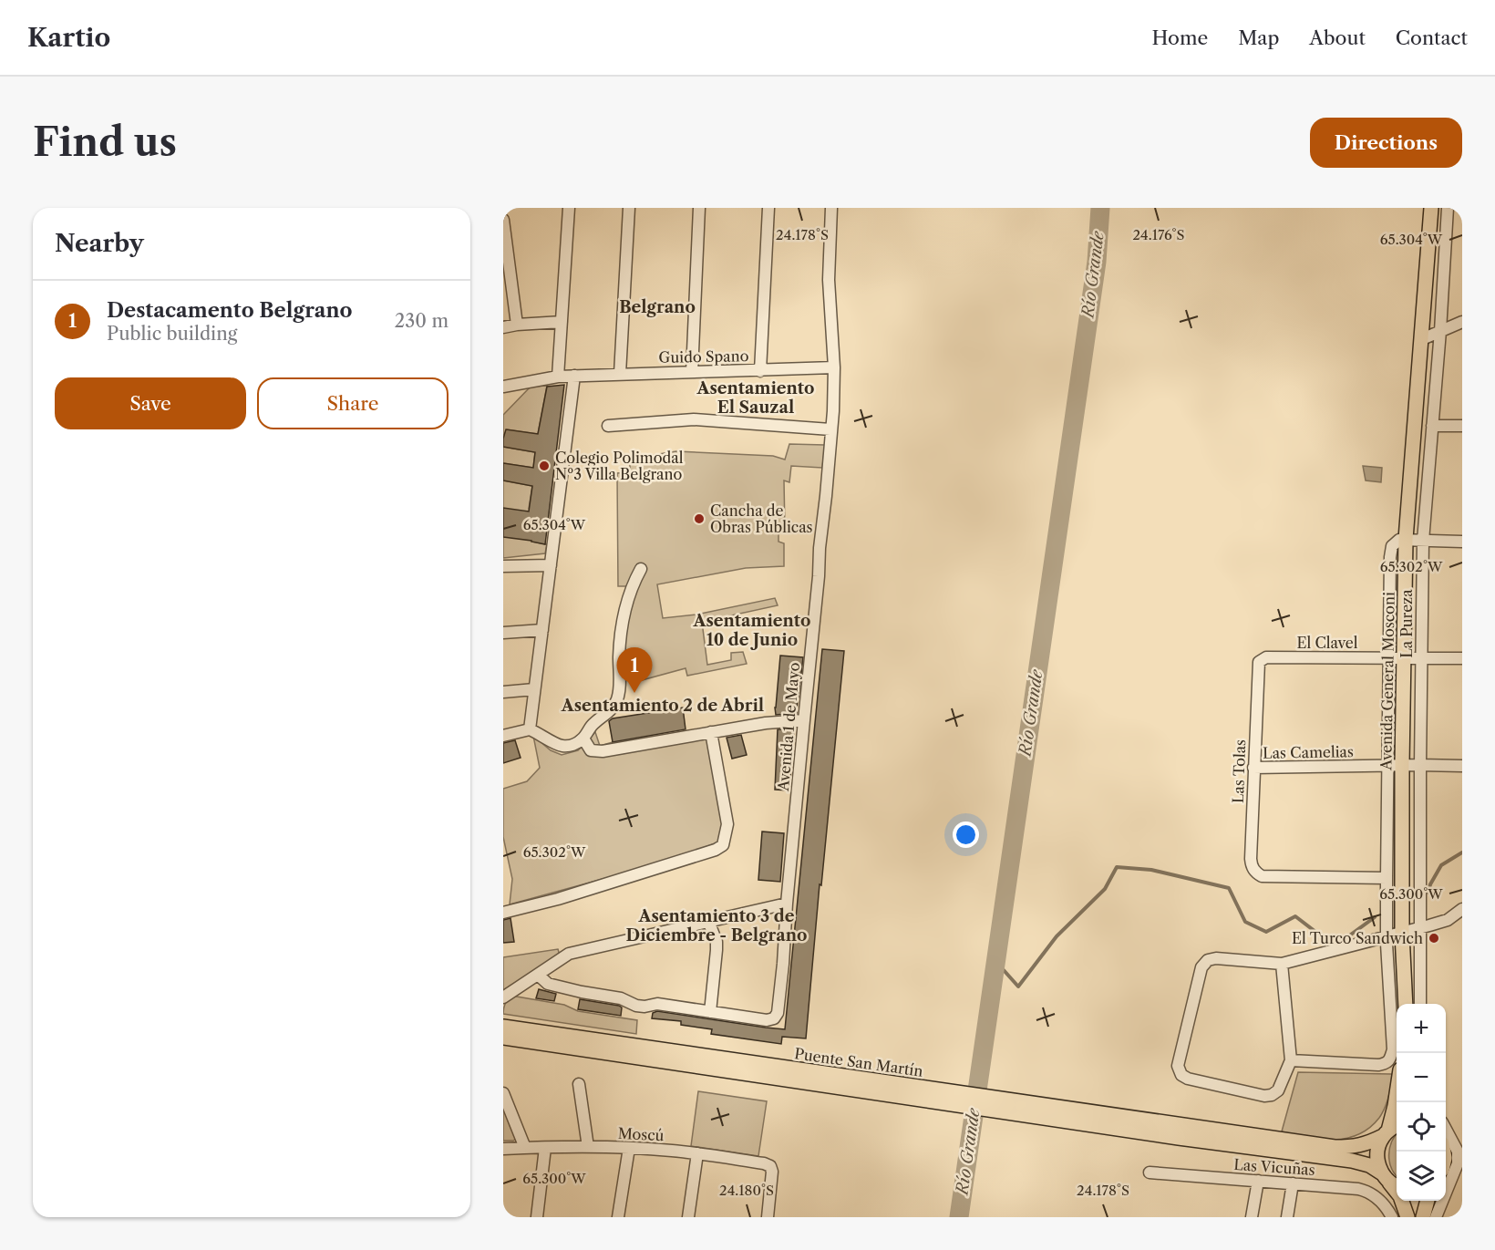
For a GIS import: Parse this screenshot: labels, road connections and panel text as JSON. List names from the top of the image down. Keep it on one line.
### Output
{"streets":{"main road":["Avenida General Mosconi","Puente San Martín"],"street":["Guido Spano","La Pureza","El Clavel","Avenida 1 de Mayo","Las Camelias","Las Tolas","Moscú","Las Vicuñas"]},"crossings":[["Guido Spano","Avenida 1 de Mayo"],["La Pureza","El Clavel"],["La Pureza","Las Camelias"],["El Clavel","Avenida General Mosconi"],["El Clavel","Las Tolas"],["Avenida General Mosconi","Las Camelias"],["Las Camelias","Las Tolas"]],"districts":["Belgrano","Asentamiento El Sauzal","Asentamiento 10 de Junio","Asentamiento 2 de Abril","Asentamiento 3 de Diciembre - Belgrano"],"water":["Río Grande"],"places":["Colegio Polimodal Nº3 Villa Belgrano","Cancha de Obras Públicas","El Turco Sandwich"],"page":{"header":"Kartio","nav":["Home","Map","About","Contact"],"buttons":["Directions",["Save","Share"]],"title":"Find us","heading":"Nearby","list":[{"mark":"1","name":"Destacamento Belgrano","note":"Public building","value":"230 m"}],"pins":"1","map_buttons":["+","−"]},"coordinates":["24.178°S","24.176°S","65.304°W","65.302°W","65.300°W","24.180°S"]}
